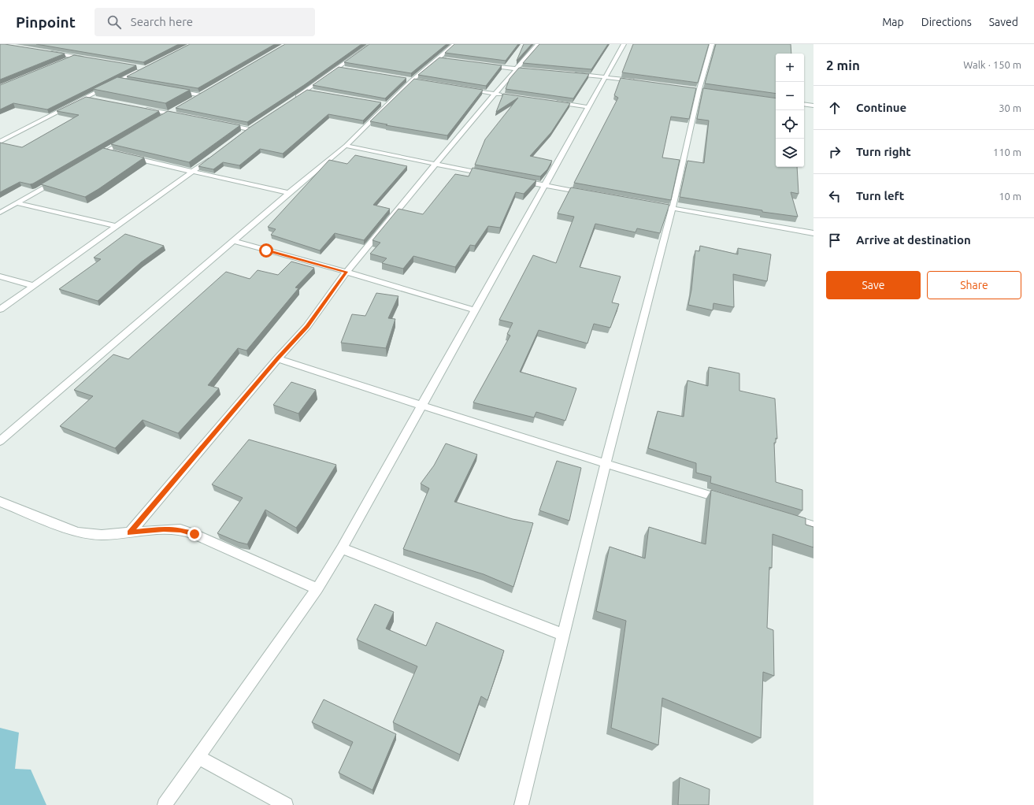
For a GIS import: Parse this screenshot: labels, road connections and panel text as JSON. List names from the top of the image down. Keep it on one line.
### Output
{"page":{"header":"Pinpoint","search":"Search here","nav":["Map","Directions","Saved"],"heading":["2 min","Walk · 150 m"],"map_buttons":["+","−"],"list":[["Continue","30 m"],["Turn right","110 m"],["Turn left","10 m"],"Arrive at destination"],"buttons":["Save","Share"]}}
